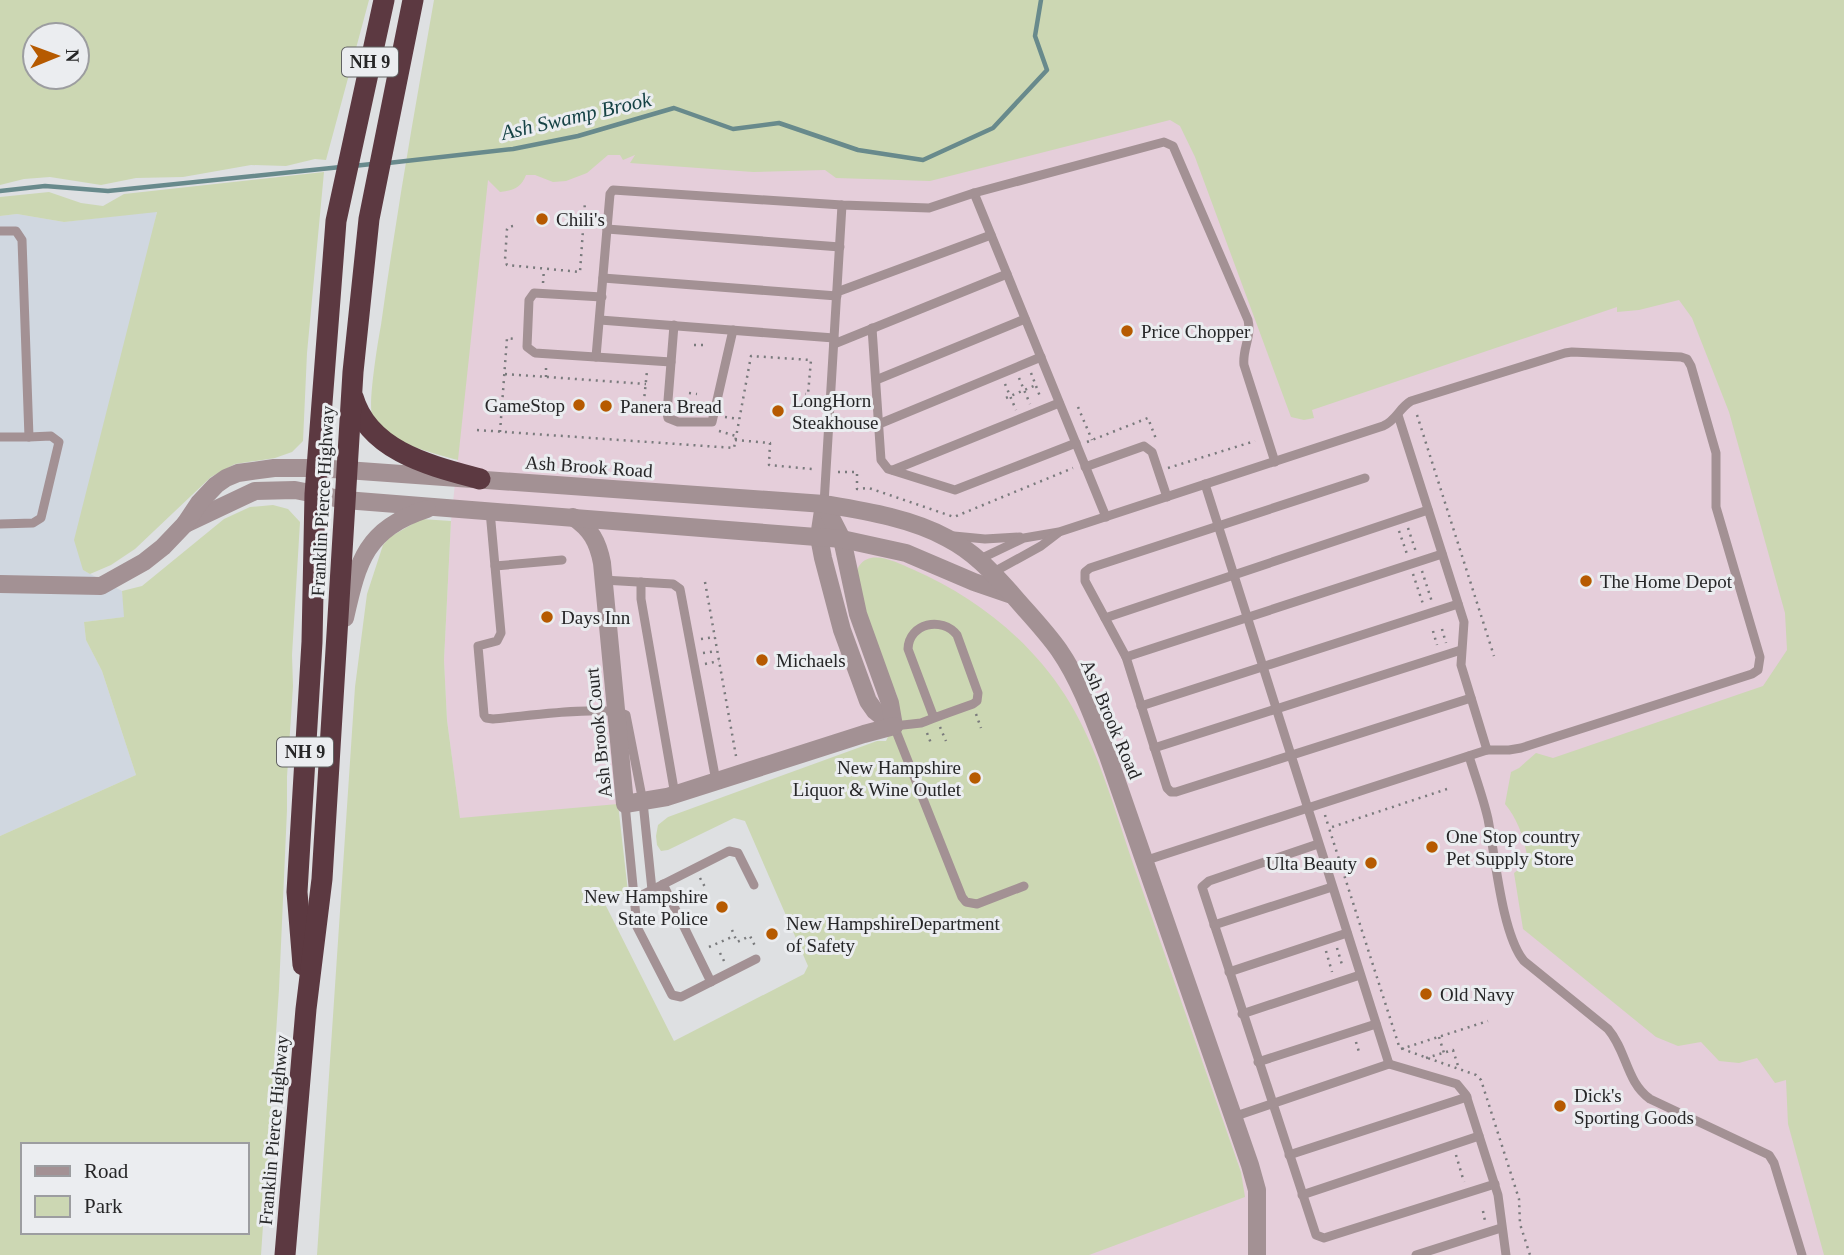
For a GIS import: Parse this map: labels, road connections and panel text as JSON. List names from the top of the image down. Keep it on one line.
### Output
{"streets":{"highway":["NH 9","Franklin Pierce Highway"],"street":["Ash Brook Road","Ash Brook Court"]},"crossings":[["Ash Brook Road","Franklin Pierce Highway"]],"water":["Ash Swamp Brook"],"places":["Chili's","Price Chopper","GameStop","Panera Bread","LongHorn Steakhouse","The Home Depot","Days Inn","Michaels","New Hampshire Liquor & Wine Outlet","One Stop country Pet Supply Store","Ulta Beauty","New Hampshire State Police","New HampshireDepartment of Safety","Old Navy","Dick's Sporting Goods"],"legend":["Road","Park"],"north":"right"}
